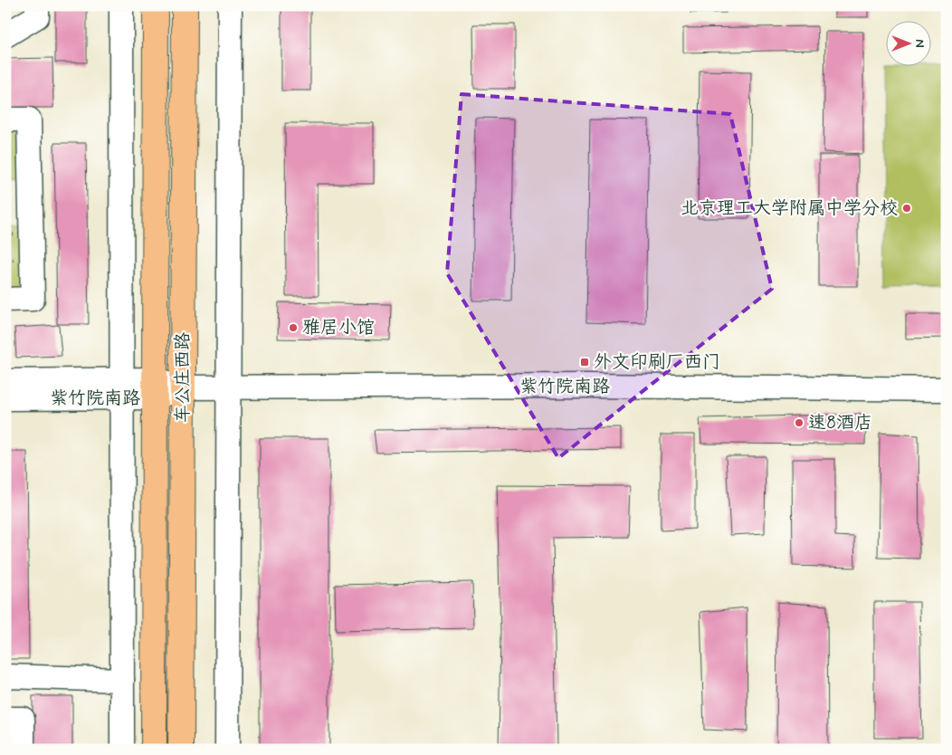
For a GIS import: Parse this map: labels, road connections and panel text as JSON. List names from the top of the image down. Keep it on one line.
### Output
{"streets":{"main road":["车公庄西路"],"street":["紫竹院南路"]},"crossings":[["车公庄西路","紫竹院南路"]],"places":{"other":["北京理工大学附属中学分校","雅居小馆","速8酒店"],"transit":["外文印刷厂西门"]},"north":"right"}
